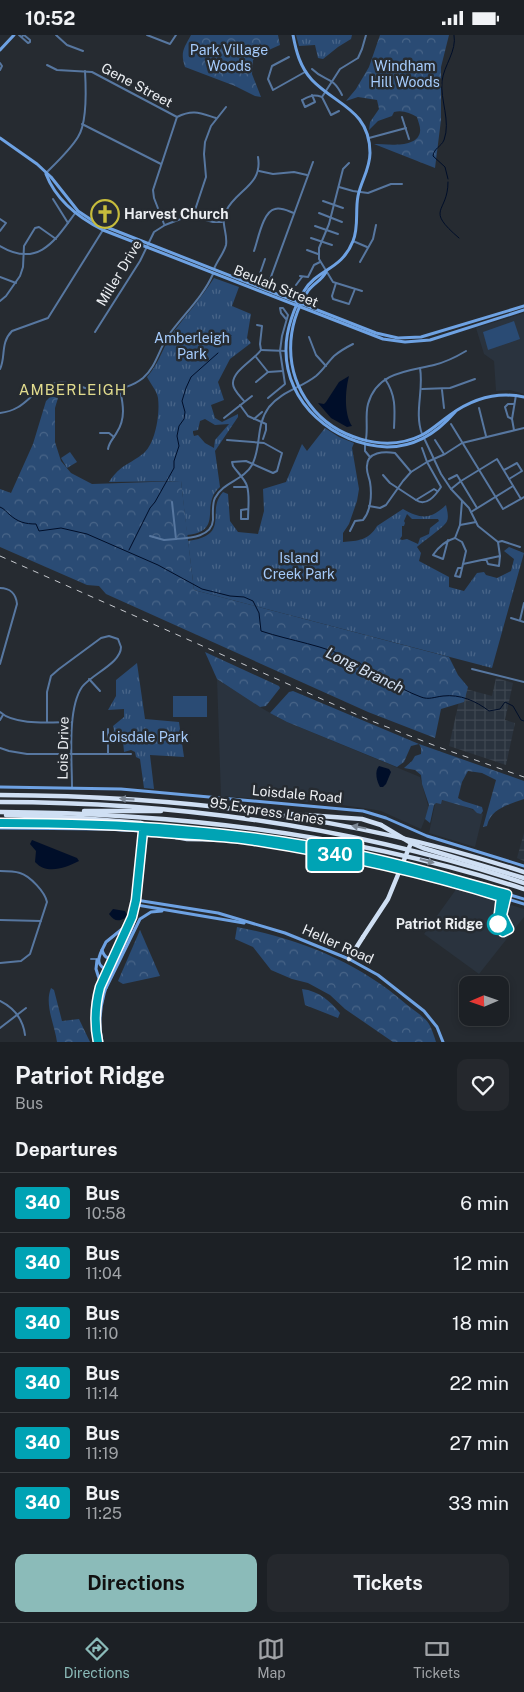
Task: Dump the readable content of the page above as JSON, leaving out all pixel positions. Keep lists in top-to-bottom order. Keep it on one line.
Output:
{"streets":{"highway":["95 Express Lanes"],"main road":["Beulah Street","Loisdale Road","Heller Road"],"street":["Gene Street","Miller Drive","Lois Drive"]},"crossings":[["Miller Drive","Beulah Street"],["Lois Drive","Loisdale Road"]],"districts":["AMBERLEIGH"],"water":["Long Branch"],"parks":["Park Village Woods","Windham Hill Woods","Amberleigh Park","Island Creek Park","Loisdale Park"],"places":{"church":["Harvest Church"],"other":["Patriot Ridge"]},"lines":["bus line 340"],"north":"left","page":{"status":"10:52","on_map":"340","heading":[["Patriot Ridge","Bus"],"Departures"],"list":[{"mark":"340","name":"Bus","note":"10:58","value":"6 min"},{"mark":"340","name":"Bus","note":"11:04","value":"12 min"},{"mark":"340","name":"Bus","note":"11:10","value":"18 min"},{"mark":"340","name":"Bus","note":"11:14","value":"22 min"},{"mark":"340","name":"Bus","note":"11:19","value":"27 min"},{"mark":"340","name":"Bus","note":"11:25","value":"33 min"}],"buttons":["Directions","Tickets"],"tabs":["Directions","Map","Tickets"]}}
